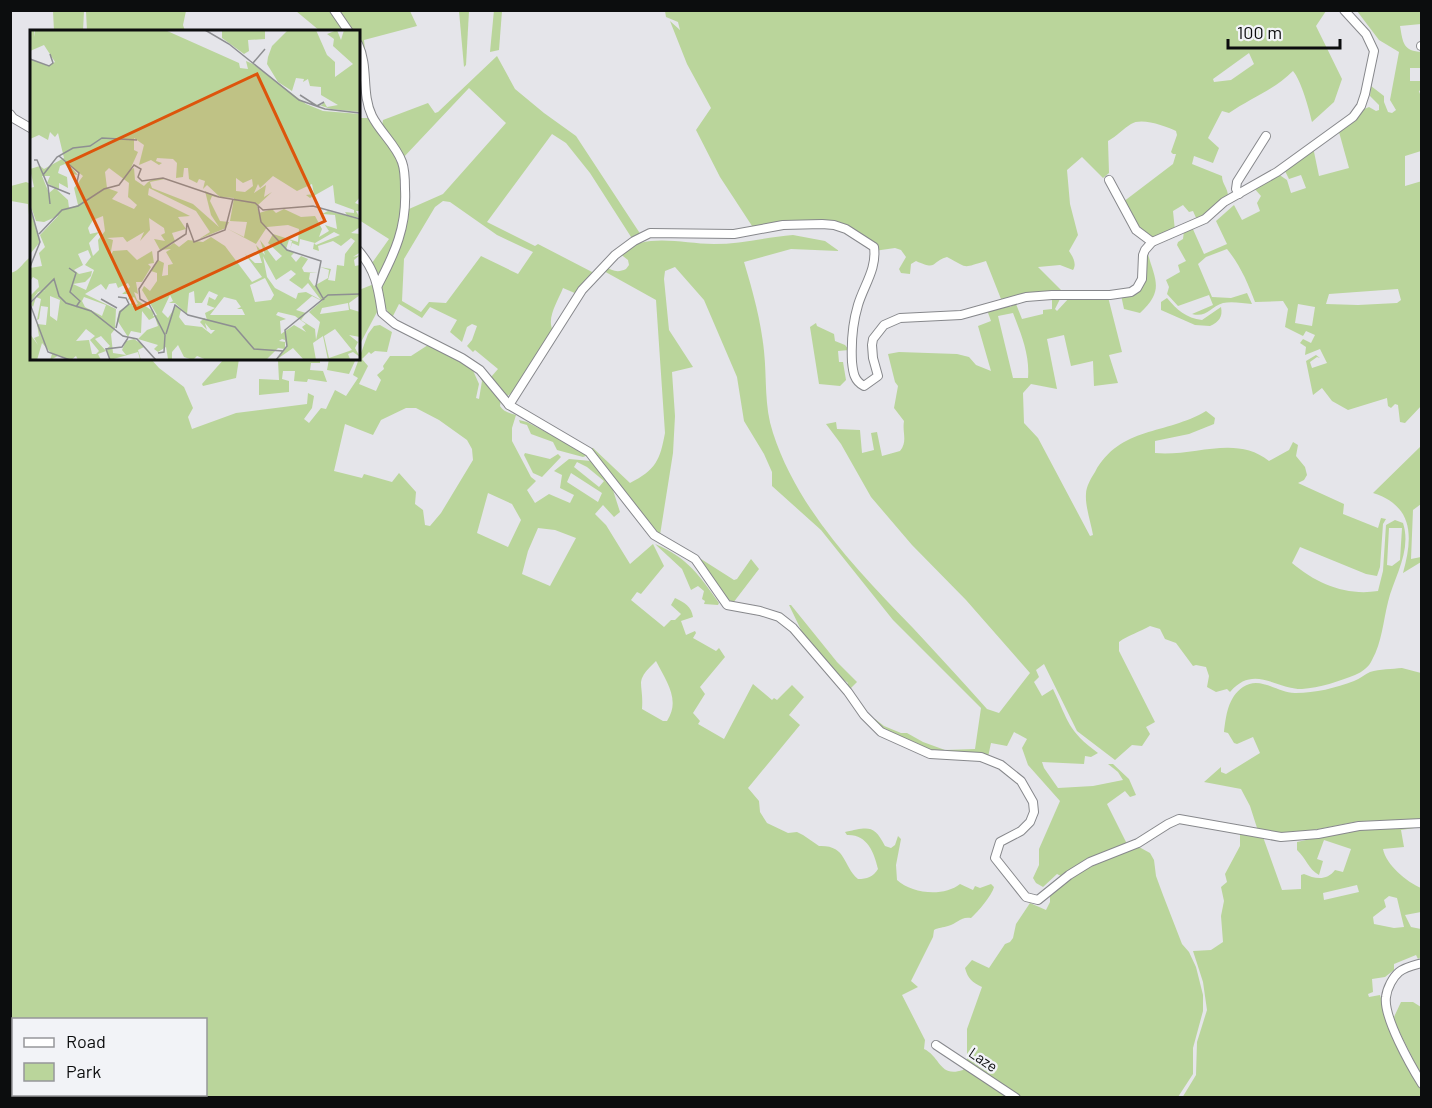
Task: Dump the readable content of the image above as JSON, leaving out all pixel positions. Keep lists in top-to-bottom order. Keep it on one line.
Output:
{"streets":{"street":["Laze"]},"legend":["Road","Park"],"scale_bar":"100 m"}
